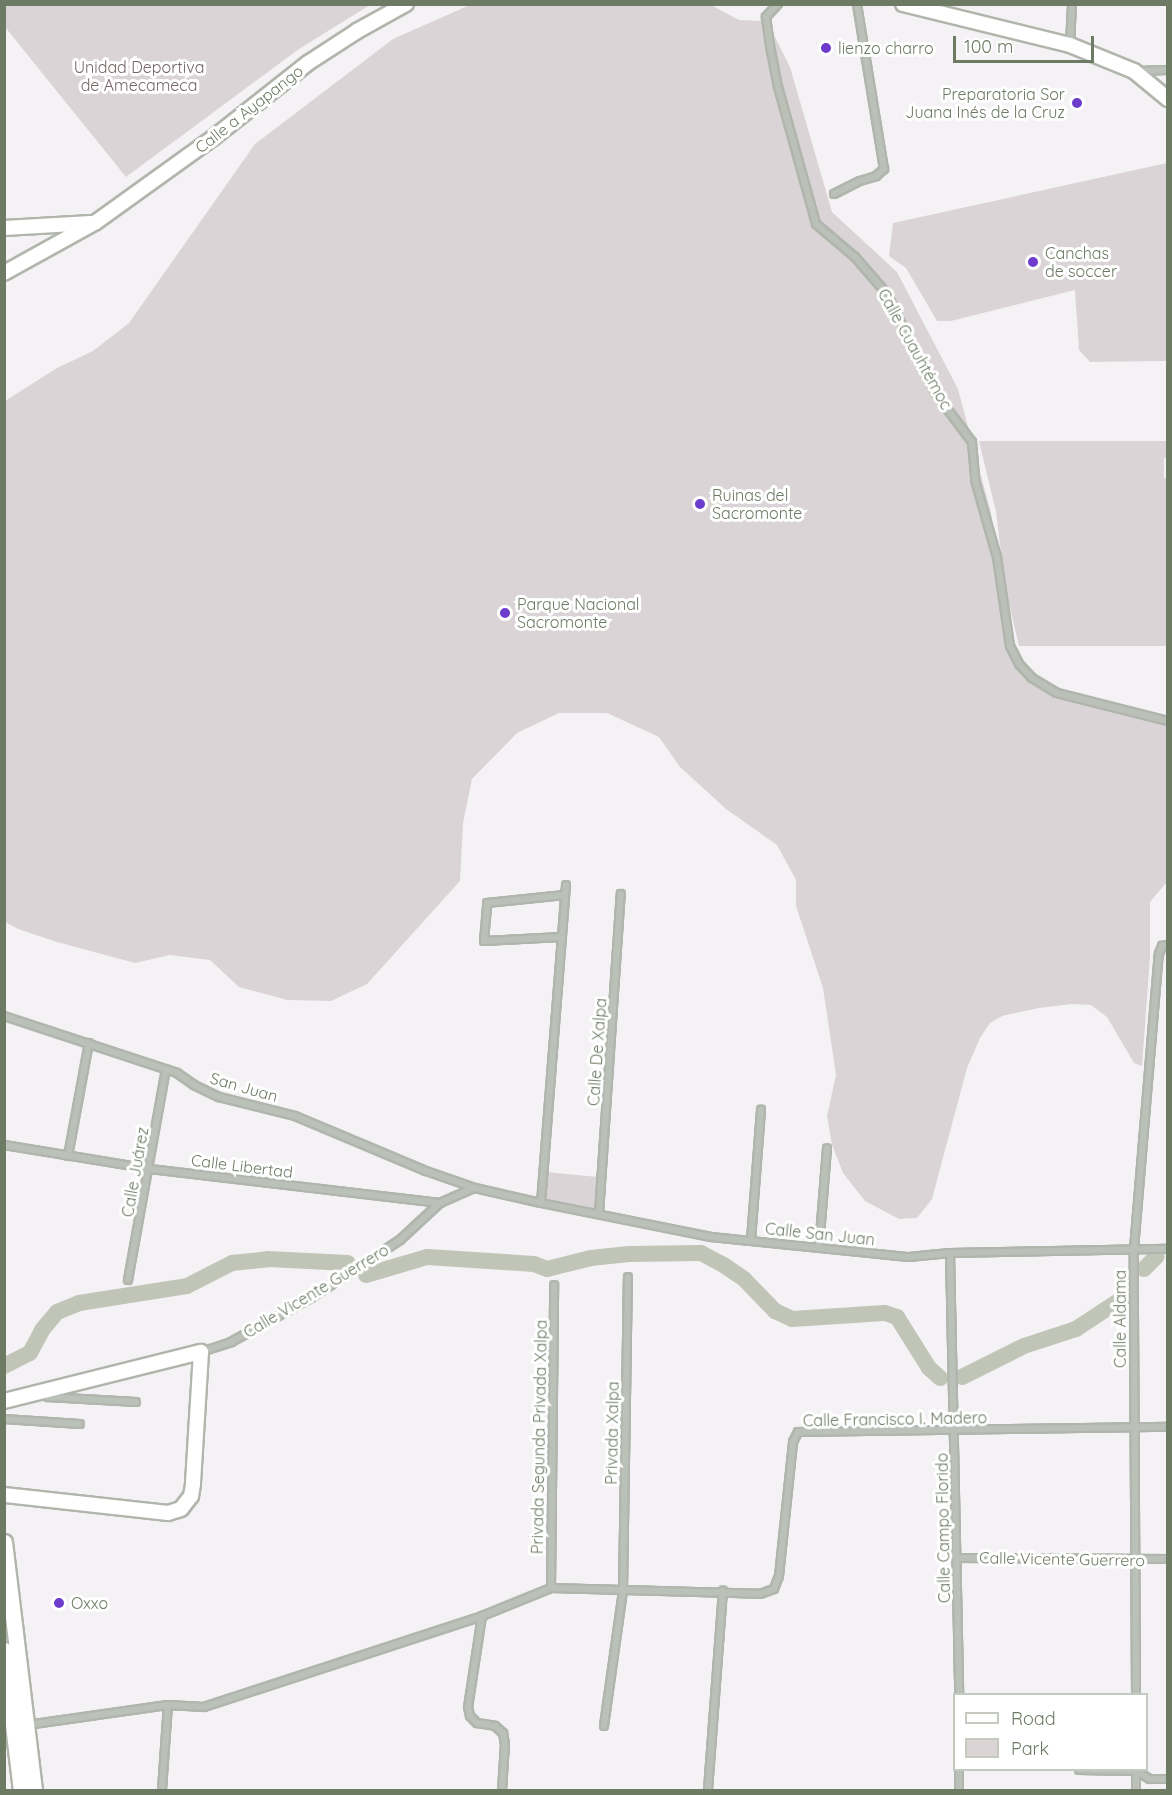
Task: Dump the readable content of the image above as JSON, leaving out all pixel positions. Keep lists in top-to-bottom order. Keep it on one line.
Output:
{"streets":{"main road":["Calle a Ayapango","Calle Vicente Guerrero"],"street":["Calle Cuauhtémoc","Calle De Xalpa","San Juan","Calle Libertad","Calle Juárez","Calle San Juan","Calle Aldama","Calle Francisco I. Madero","Privada Xalpa","Privada Segunda Privada Xalpa","Calle Campo Florido"]},"crossings":[["Calle De Xalpa","Calle San Juan"],["San Juan","Calle Libertad"],["San Juan","Calle Juárez"],["San Juan","Calle San Juan"],["Calle Libertad","Calle Juárez"],["Calle Libertad","Calle San Juan"],["Calle Libertad","Calle Vicente Guerrero"],["Calle San Juan","Calle Aldama"],["Calle San Juan","Calle Campo Florido"],["Calle Vicente Guerrero","Calle Aldama"],["Calle Vicente Guerrero","Calle Campo Florido"],["Calle Aldama","Calle Francisco I. Madero"],["Calle Francisco I. Madero","Calle Campo Florido"]],"parks":["Unidad Deportiva de Amecameca"],"places":["lienzo charro","Preparatoria Sor Juana Inés de la Cruz","Canchas de soccer","Ruinas del Sacromonte","Parque Nacional Sacromonte","Oxxo"],"legend":["Road","Park"],"scale_bar":"100 m"}
